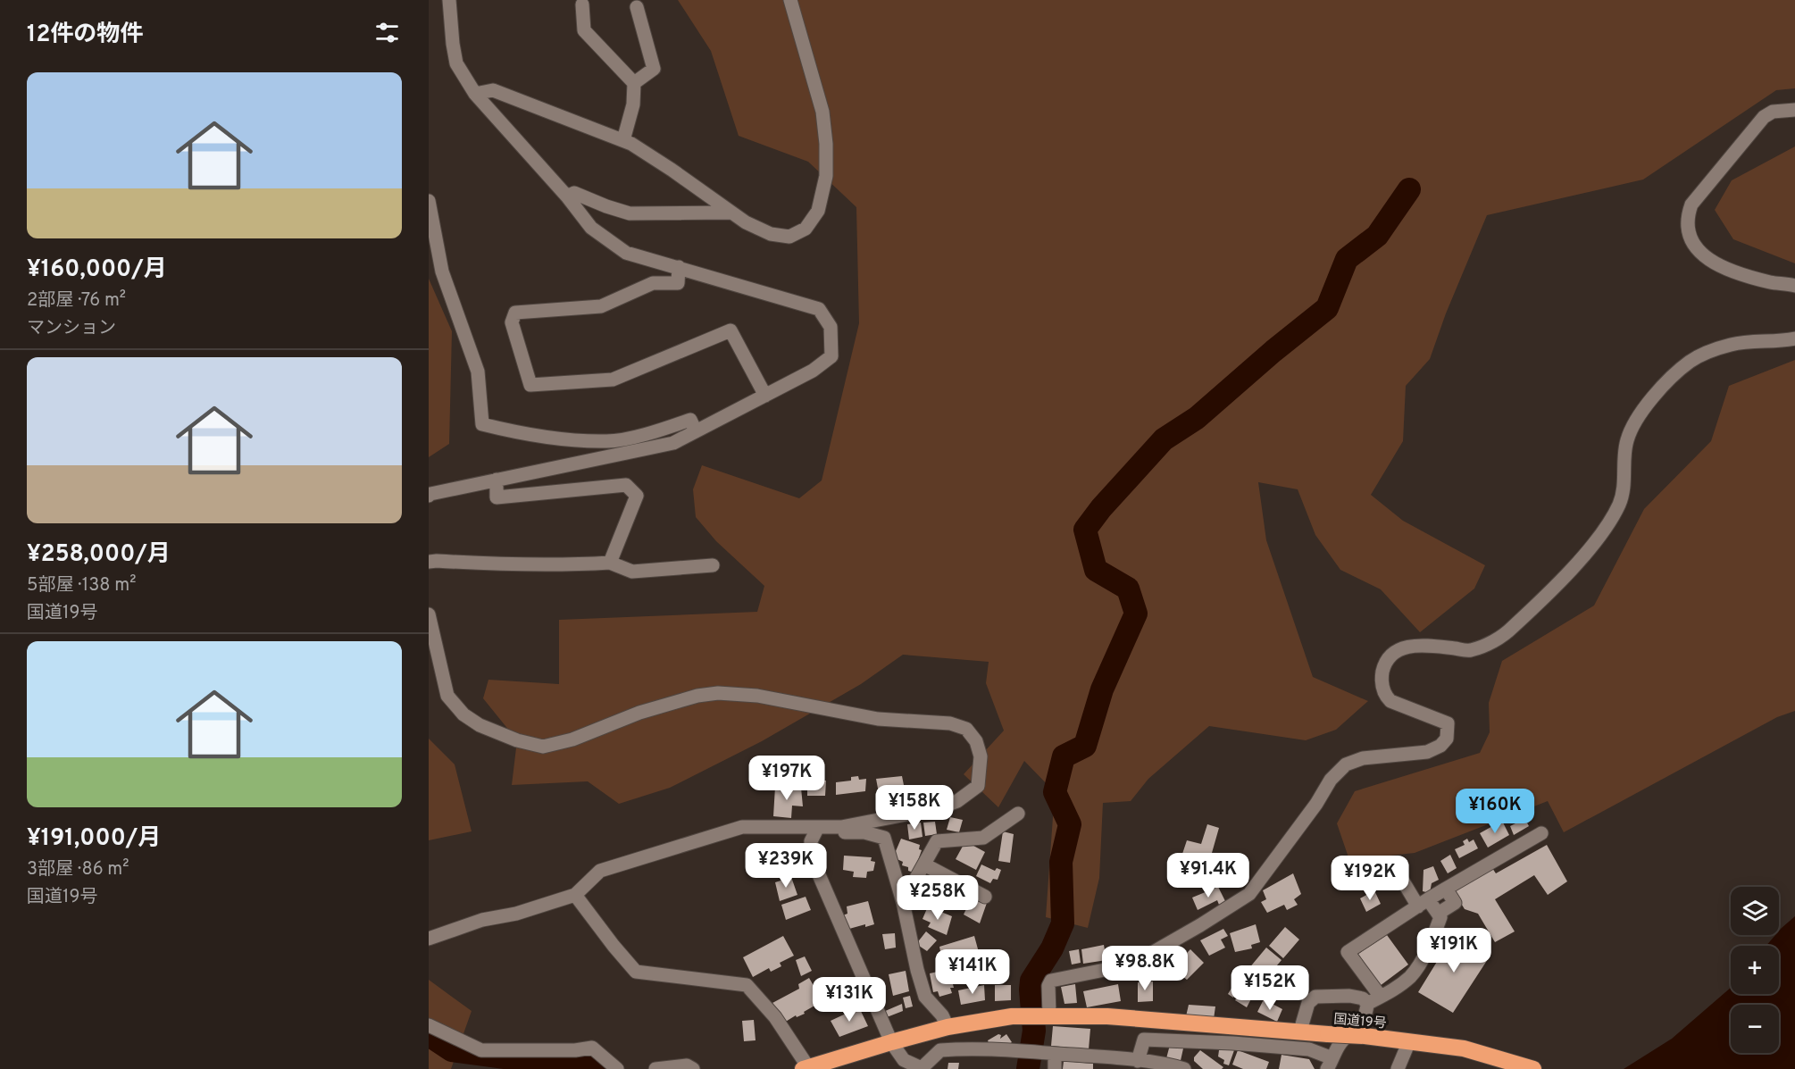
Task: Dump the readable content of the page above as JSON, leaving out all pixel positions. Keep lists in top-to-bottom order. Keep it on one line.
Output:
{"streets":{"highway":["国道19号"]},"page":{"heading":"12件の物件","list":[{"name":"¥160,000/月","note":"2部屋 · 76 m² · マンション"},{"name":"¥258,000/月","note":"5部屋 · 138 m² · 国道19号"},{"name":"¥191,000/月","note":"3部屋 · 86 m² · 国道19号"}],"price":["¥197K","¥158K","¥160K","¥239K","¥91.4K","¥192K","¥258K","¥191K","¥98.8K","¥141K","¥152K","¥131K"],"map_buttons":["+","−"]}}
